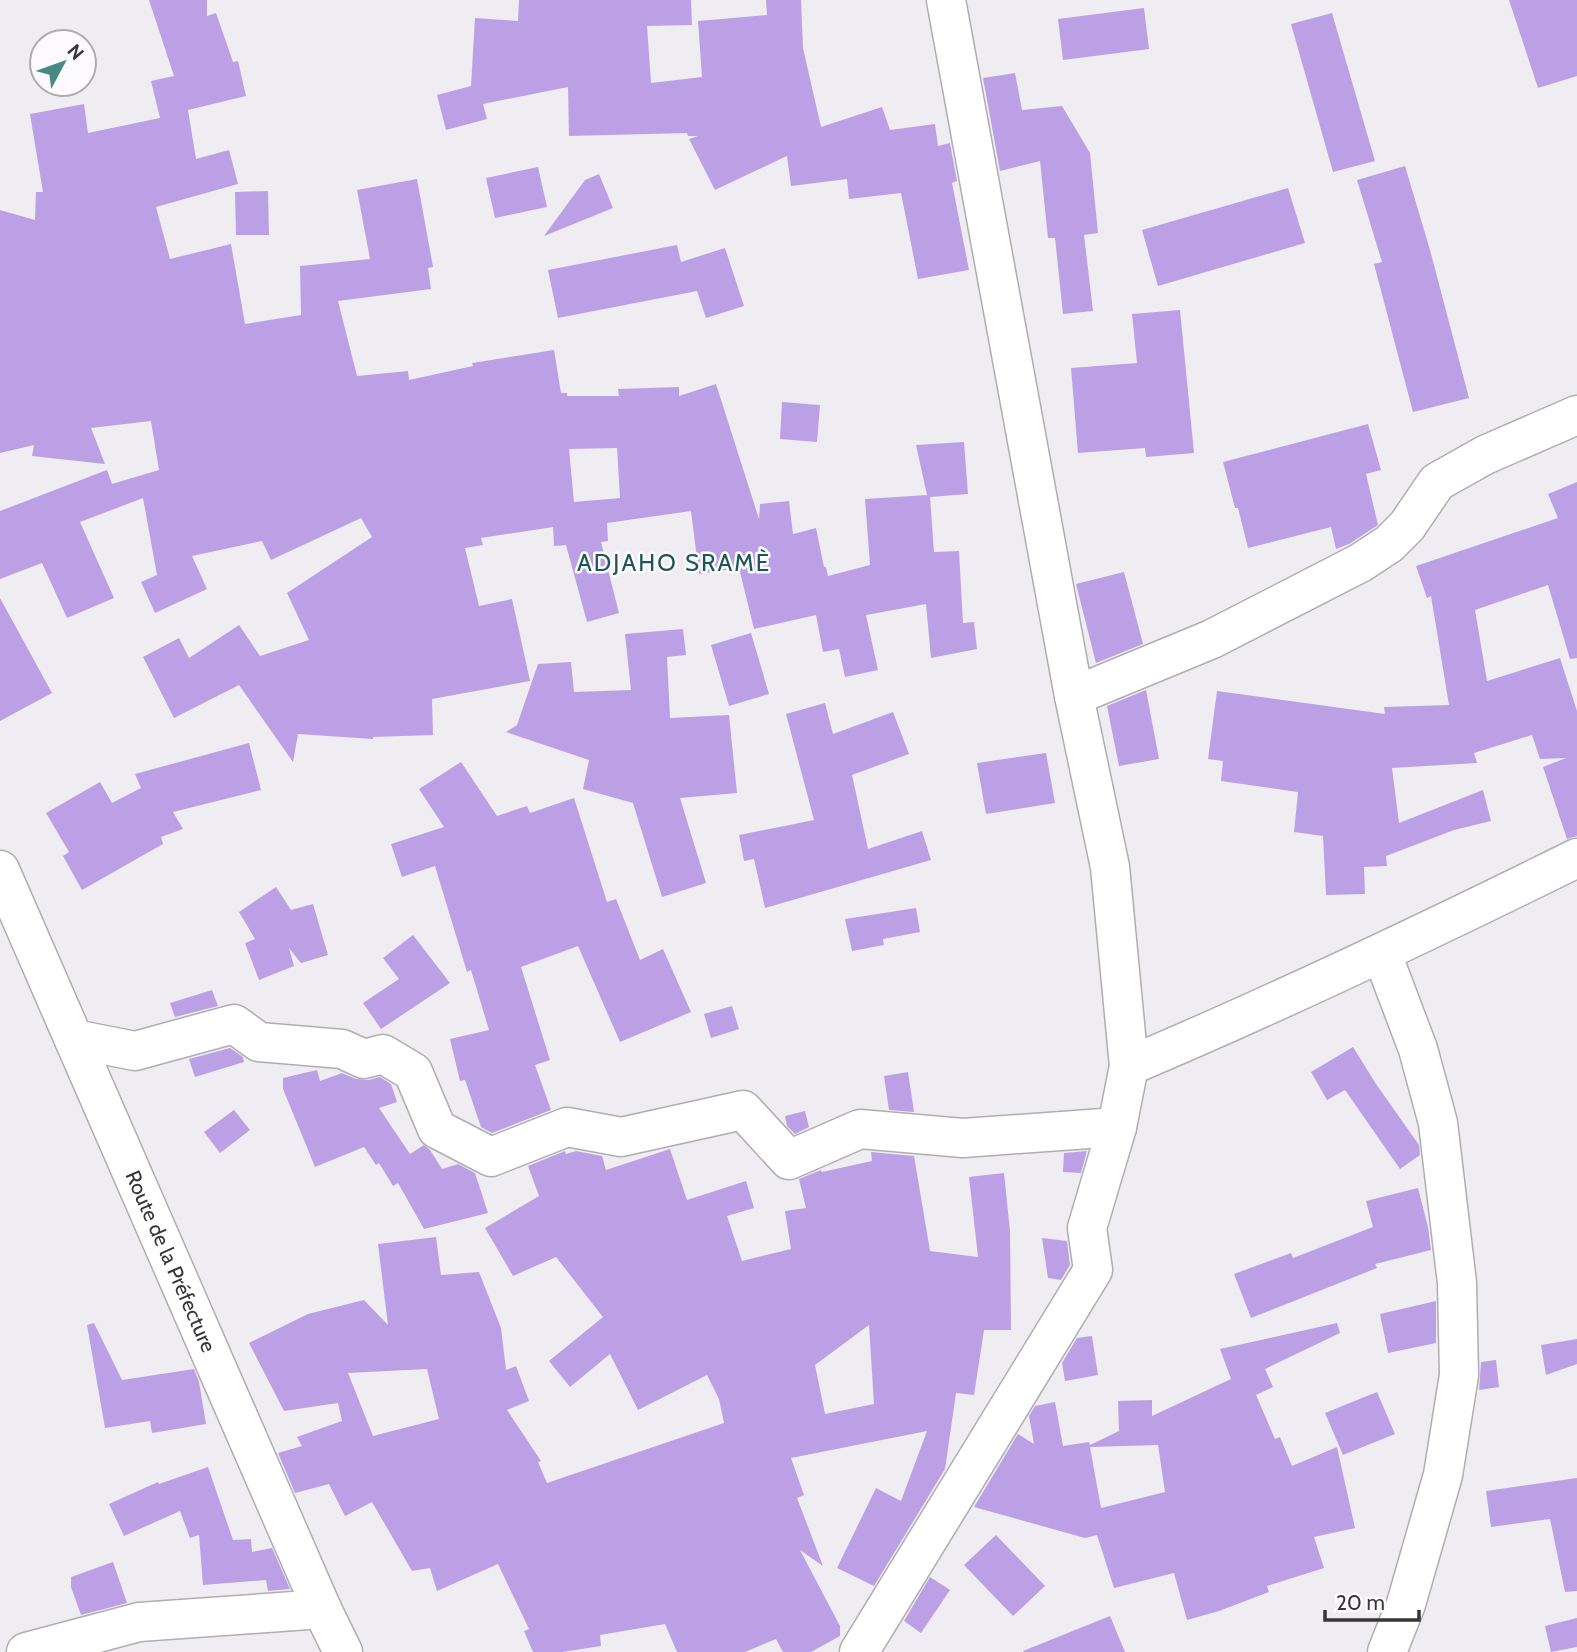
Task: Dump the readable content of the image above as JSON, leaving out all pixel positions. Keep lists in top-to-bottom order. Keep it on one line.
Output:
{"streets":{"street":["Route de la Préfecture"]},"districts":["ADJAHO SRAMÈ"],"scale_bar":"20 m","north":"top right"}
